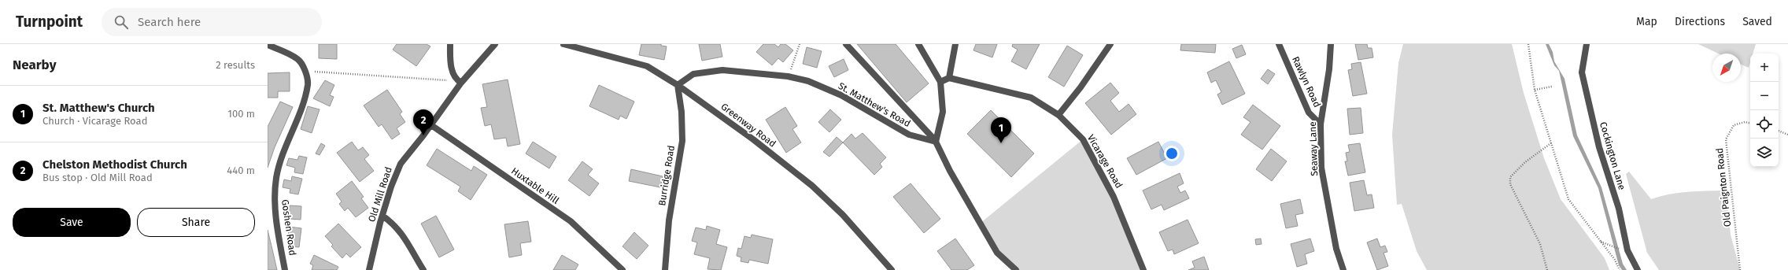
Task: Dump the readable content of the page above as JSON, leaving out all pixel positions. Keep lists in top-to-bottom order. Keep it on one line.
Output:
{"streets":{"street":["Rawlyn Road","St. Matthew's Road","Greenway Road","Seaway Lane","Cockington Lane","Vicarage Road","Burridge Road","Huxtable Hill","Old Mill Road","Goshen Road"],"path":["Old Paignton Road"]},"crossings":[["Rawlyn Road","Seaway Lane"],["St. Matthew's Road","Greenway Road"],["St. Matthew's Road","Burridge Road"],["Greenway Road","Burridge Road"],["Huxtable Hill","Old Mill Road"]],"north":"bottom left","page":{"header":"Turnpoint","search":"Search here","nav":["Map","Directions","Saved"],"heading":["Nearby","2 results"],"map_buttons":["+","−"],"list":[{"mark":"1","name":"St. Matthew's Church","note":"Church · Vicarage Road","value":"100 m"},{"mark":"2","name":"Chelston Methodist Church","note":"Bus stop · Old Mill Road","value":"440 m"}],"pins":["2","1"],"buttons":["Save","Share"]}}
